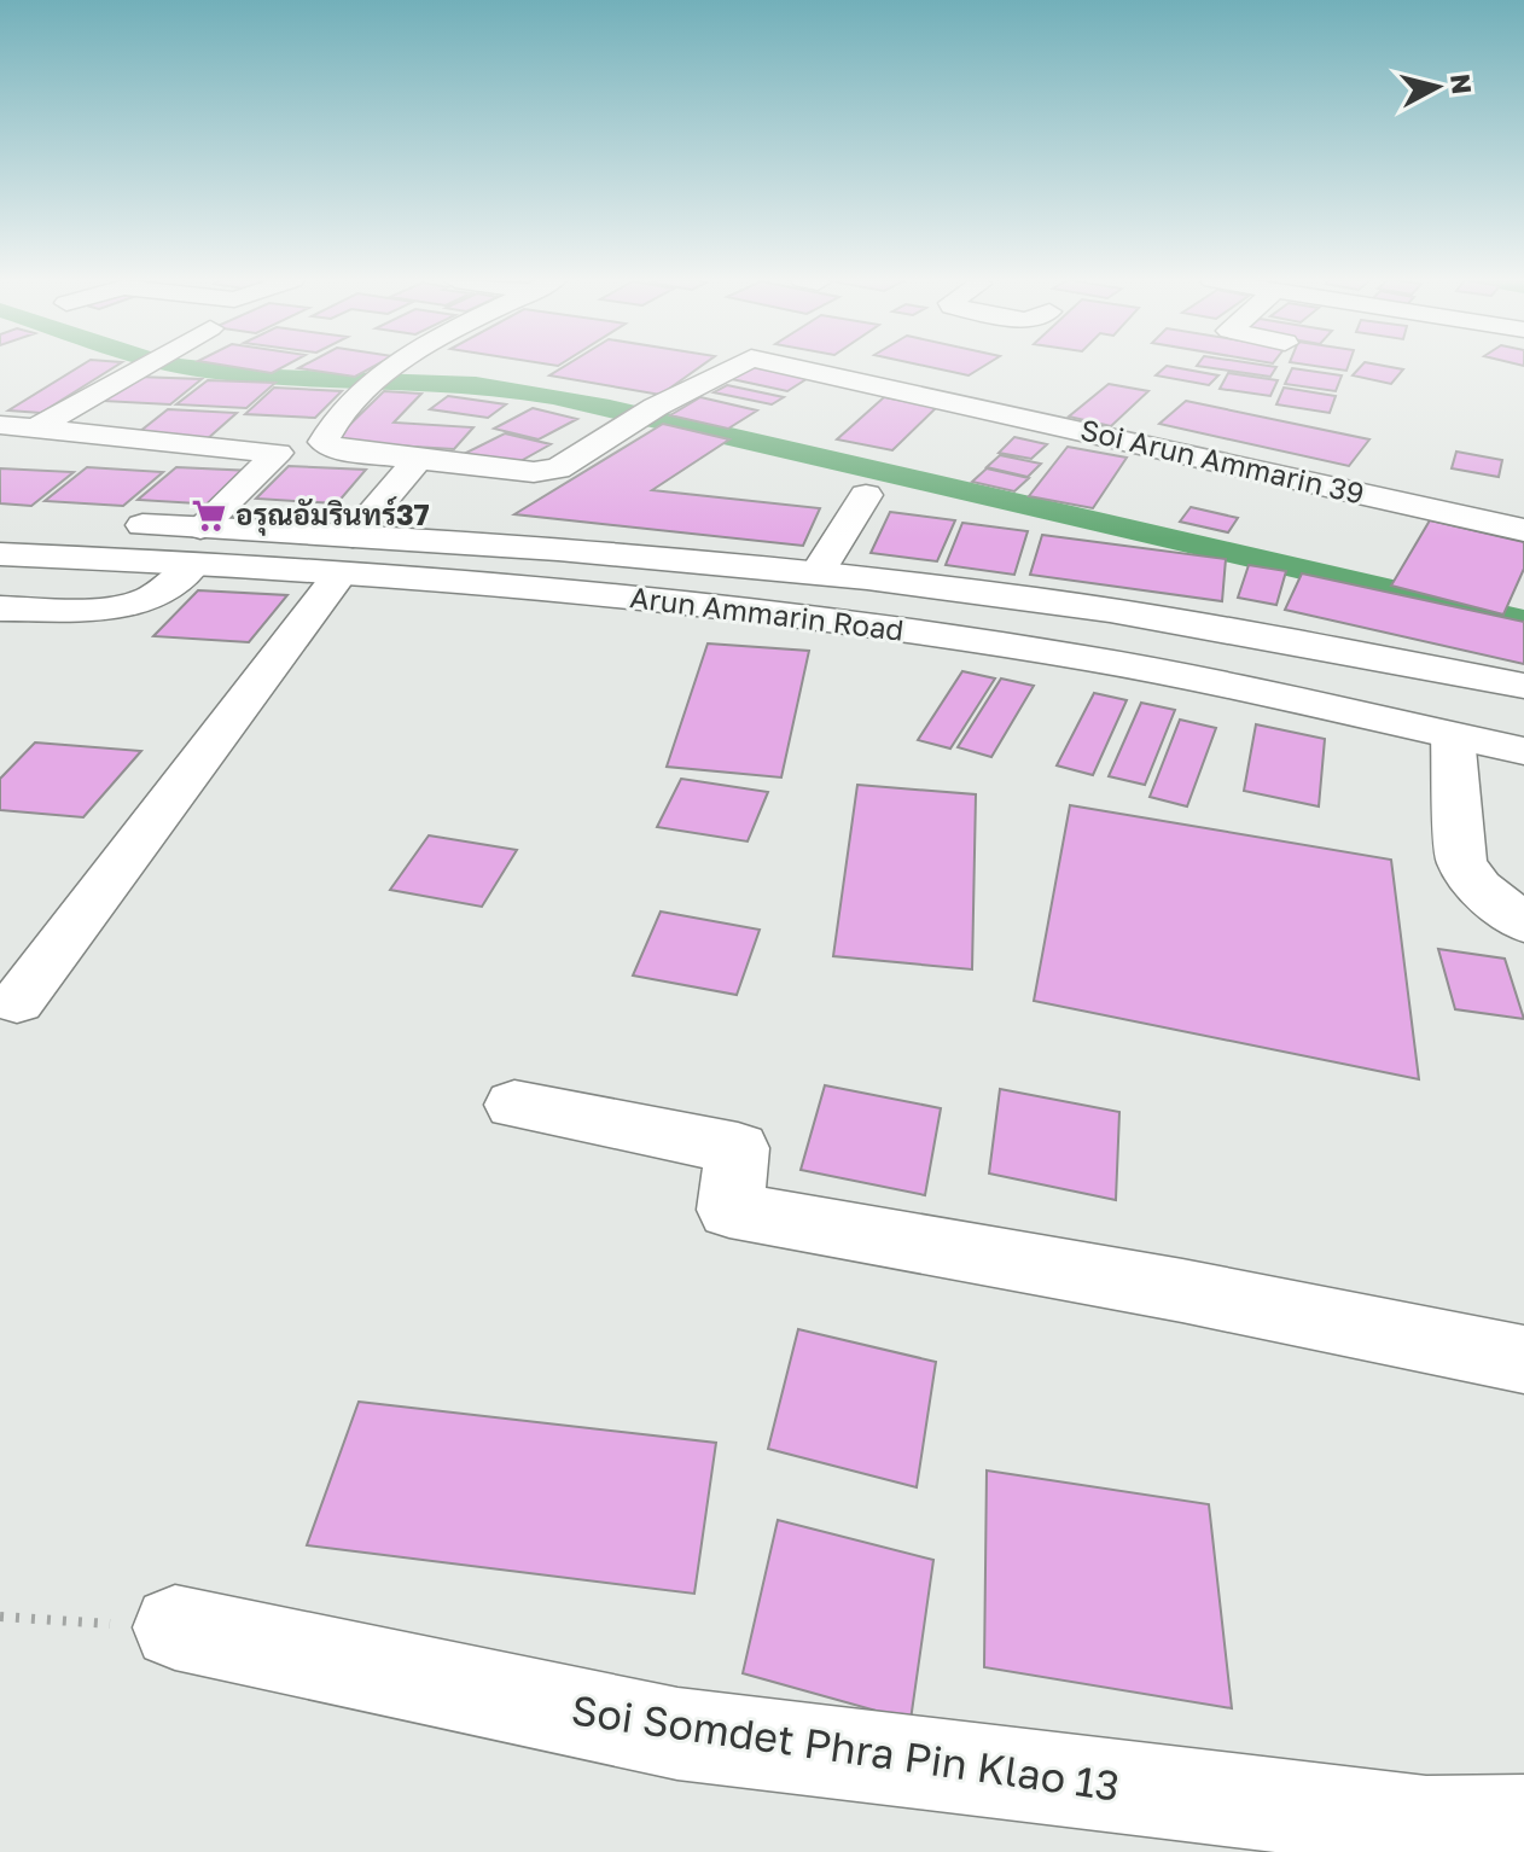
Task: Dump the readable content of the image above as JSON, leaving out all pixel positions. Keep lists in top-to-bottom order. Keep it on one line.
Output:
{"streets":{"street":["Soi Arun Ammarin 39","Arun Ammarin Road","Soi Somdet Phra Pin Klao 13"]},"places":{"supermarket":["อรุณอัมรินทร์37"]},"north":"right"}
